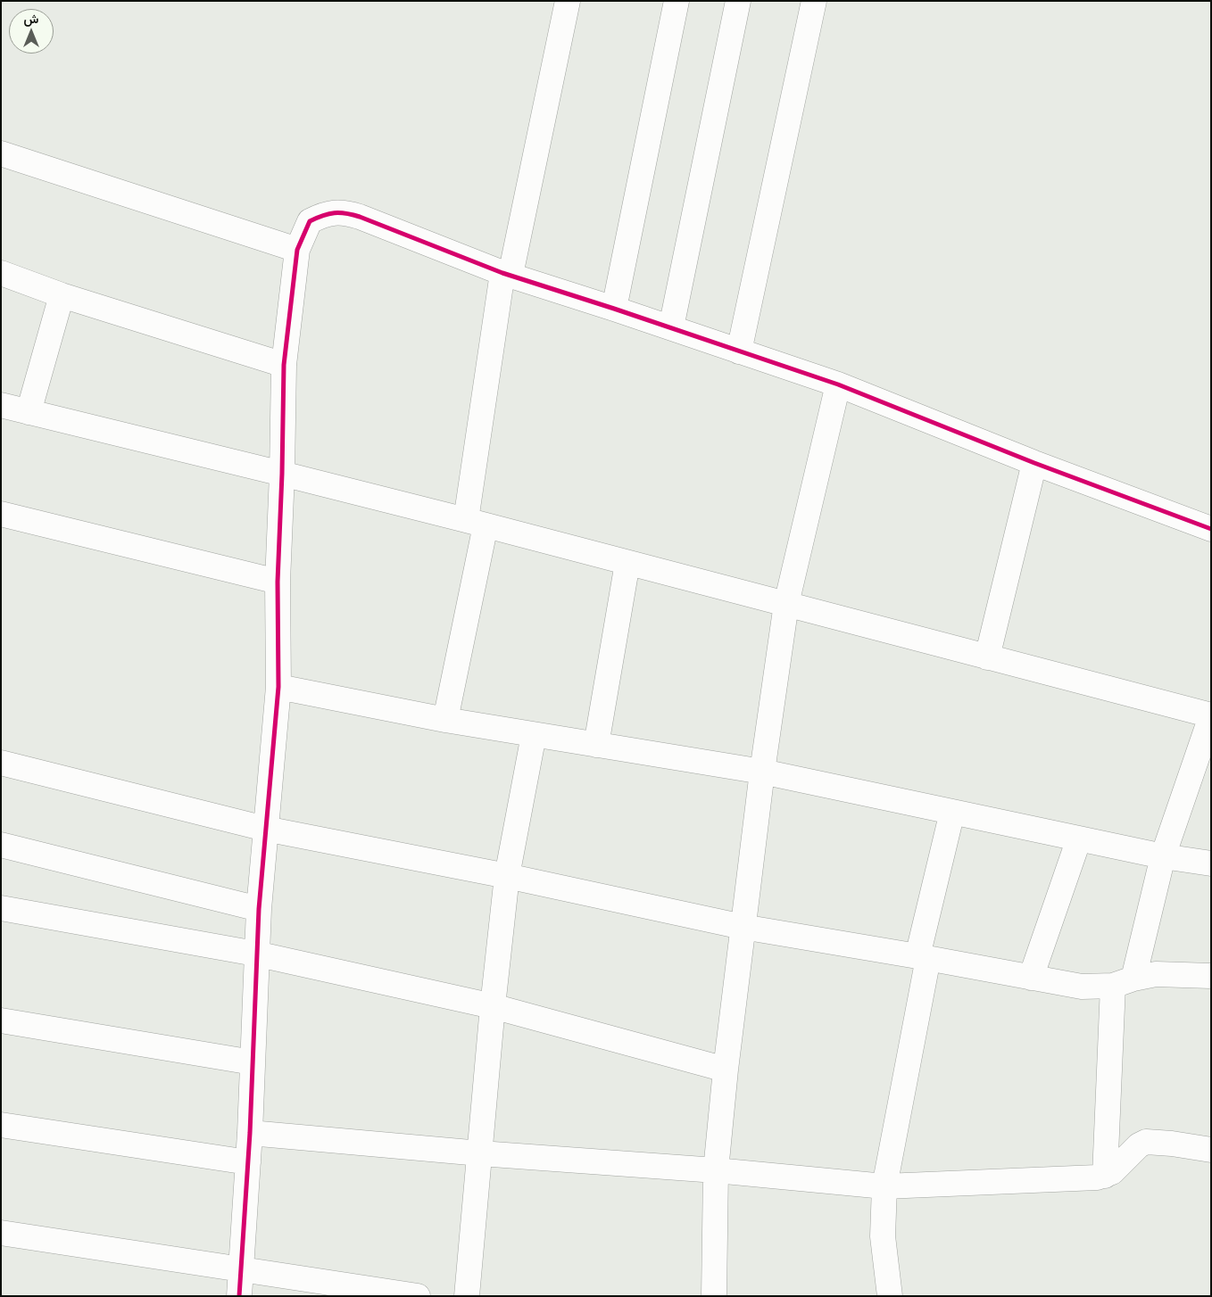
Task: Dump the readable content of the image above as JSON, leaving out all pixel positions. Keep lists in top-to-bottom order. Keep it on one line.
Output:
{"north":"top"}
